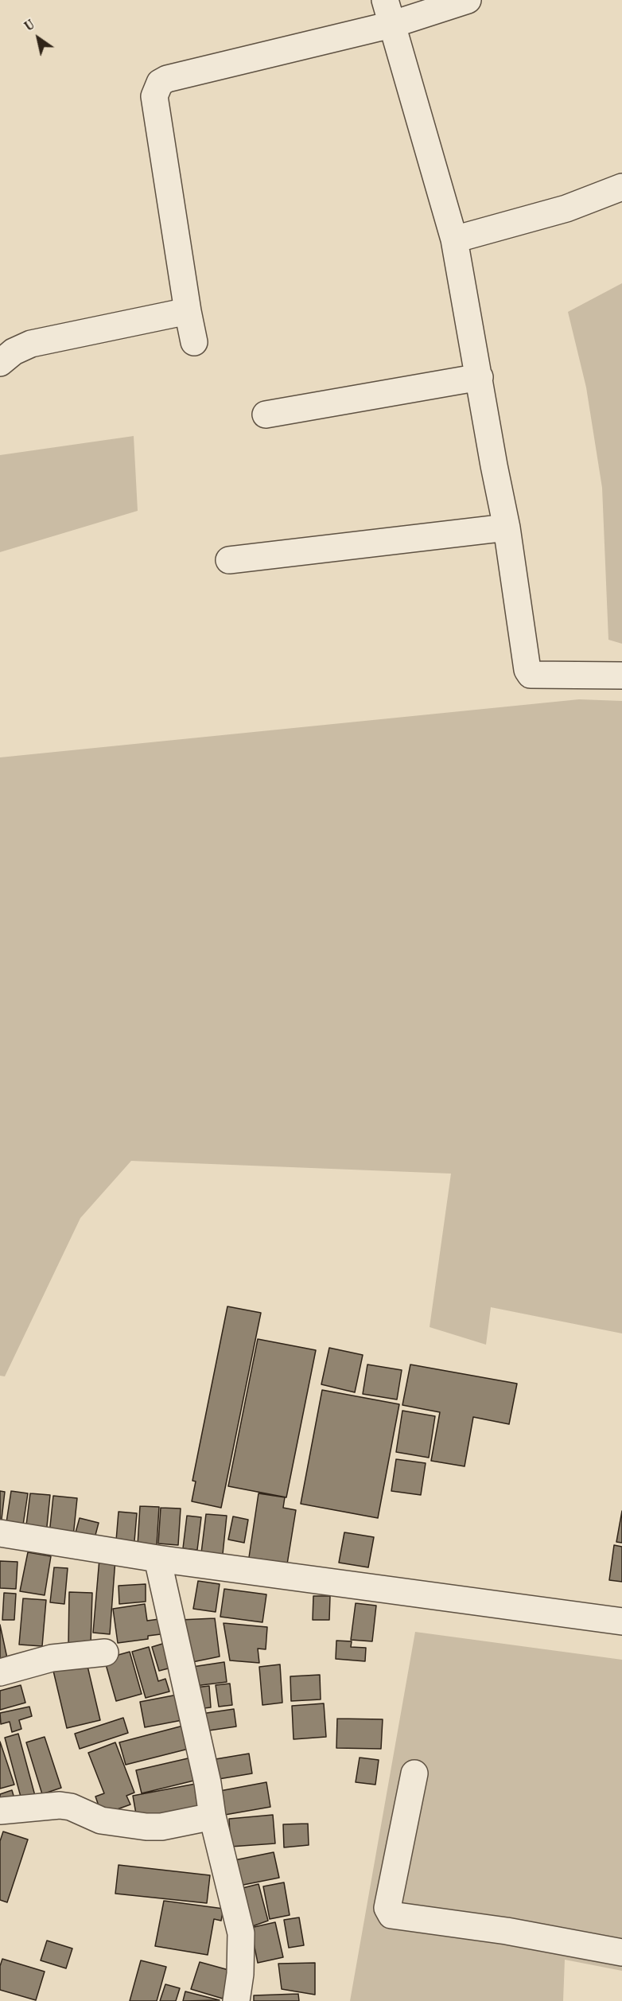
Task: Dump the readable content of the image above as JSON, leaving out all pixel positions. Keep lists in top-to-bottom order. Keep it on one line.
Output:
{"north":"top left"}
